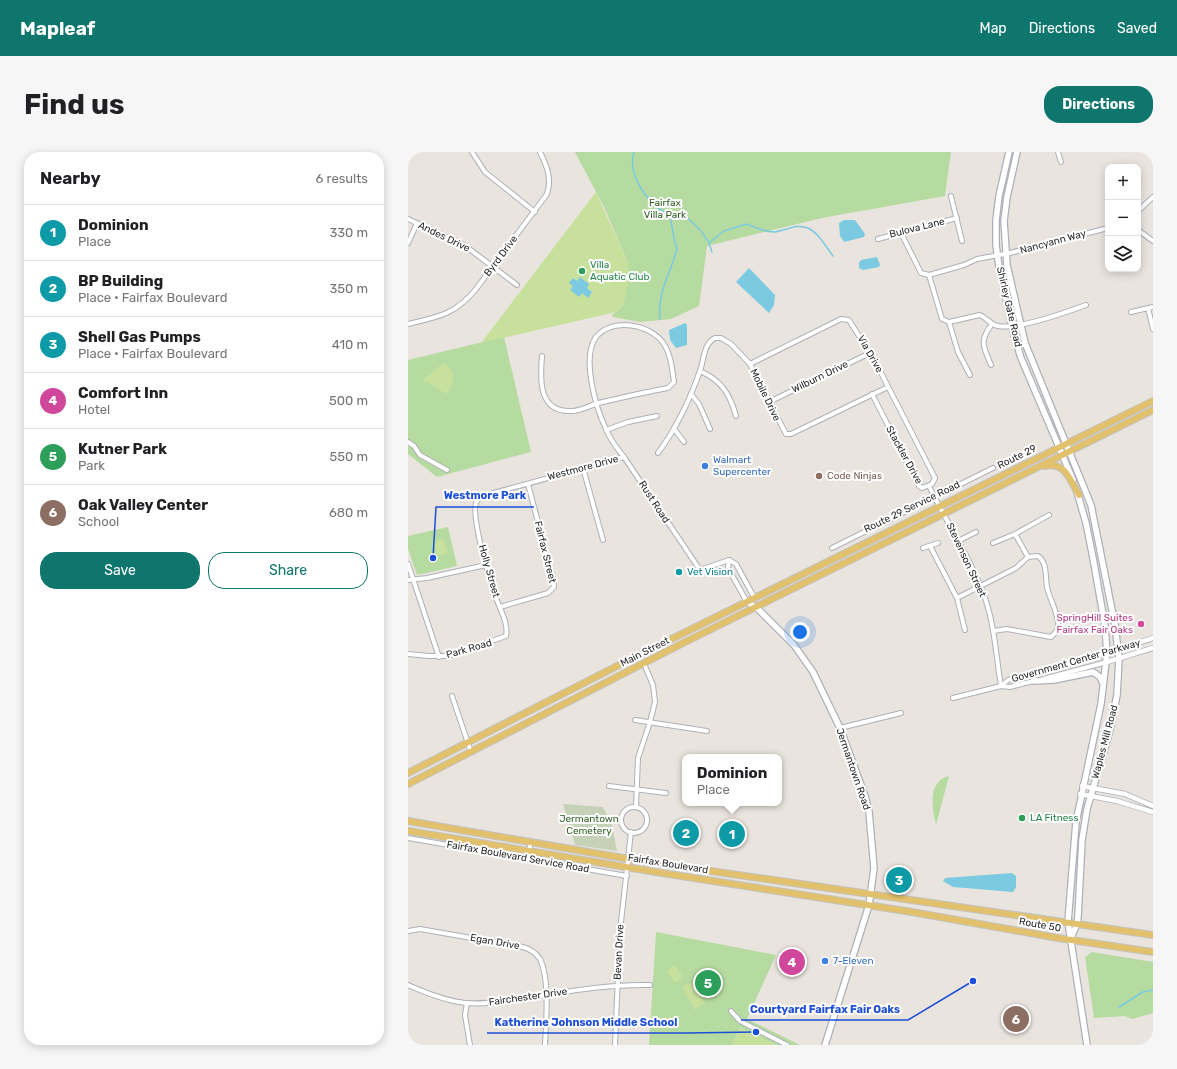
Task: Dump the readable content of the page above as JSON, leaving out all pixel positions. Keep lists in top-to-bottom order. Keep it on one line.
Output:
{"streets":{"main road":["Shirley Gate Road","Route 29","Main Street","Waples Mill Road","Jermantown Road","Fairfax Boulevard","Route 50"],"street":["Bulova Lane","Andes Drive","Nancyann Way","Byrd Drive","Via Drive","Wilburn Drive","Mobile Drive","Stackler Drive","Westmore Drive","Rust Road","Route 29 Service Road","Fairfax Street","Stevenson Street","Holly Street","Park Road","Government Center Parkway","Fairfax Boulevard Service Road","Egan Drive","Bevan Drive","Fairchester Drive"]},"crossings":[["Andes Drive","Byrd Drive"],["Nancyann Way","Shirley Gate Road"],["Shirley Gate Road","Route 29"],["Shirley Gate Road","Waples Mill Road"],["Via Drive","Wilburn Drive"],["Via Drive","Mobile Drive"],["Via Drive","Stackler Drive"],["Wilburn Drive","Mobile Drive"],["Mobile Drive","Stackler Drive"],["Stackler Drive","Route 29"],["Stackler Drive","Route 29 Service Road"],["Stackler Drive","Stevenson Street"],["Route 29","Stevenson Street"],["Route 29","Main Street"],["Route 29","Waples Mill Road"],["Westmore Drive","Rust Road"],["Westmore Drive","Fairfax Street"],["Westmore Drive","Holly Street"],["Fairfax Street","Holly Street"],["Stevenson Street","Government Center Parkway"],["Holly Street","Park Road"],["Main Street","Jermantown Road"],["Government Center Parkway","Waples Mill Road"],["Waples Mill Road","Route 50"],["Jermantown Road","Fairfax Boulevard"],["Fairfax Boulevard Service Road","Bevan Drive"],["Fairfax Boulevard","Route 50"],["Fairfax Boulevard","Bevan Drive"],["Egan Drive","Fairchester Drive"],["Bevan Drive","Fairchester Drive"]],"parks":["Fairfax Villa Park","Jermantown Cemetery"],"places":["Villa Aquatic Club","Walmart Supercenter","Code Ninjas","Westmore Park","Vet Vision","SpringHill Suites Fairfax Fair Oaks","LA Fitness","7-Eleven","Courtyard Fairfax Fair Oaks","Katherine Johnson Middle School"],"page":{"header":"Mapleaf","nav":["Map","Directions","Saved"],"buttons":["Directions",["Save","Share"]],"title":"Find us","heading":["Nearby","6 results"],"map_buttons":["+","−"],"list":[{"mark":"1","name":"Dominion","note":"Place","value":"330 m"},{"mark":"2","name":"BP Building","note":"Place · Fairfax Boulevard","value":"350 m"},{"mark":"3","name":"Shell Gas Pumps","note":"Place · Fairfax Boulevard","value":"410 m"},{"mark":"4","name":"Comfort Inn","note":"Hotel","value":"500 m"},{"mark":"5","name":"Kutner Park","note":"Park","value":"550 m"},{"mark":"6","name":"Oak Valley Center","note":"School","value":"680 m"}],"popup":["Dominion","Place"],"pins":["2","1","3","4","5","6"]}}
